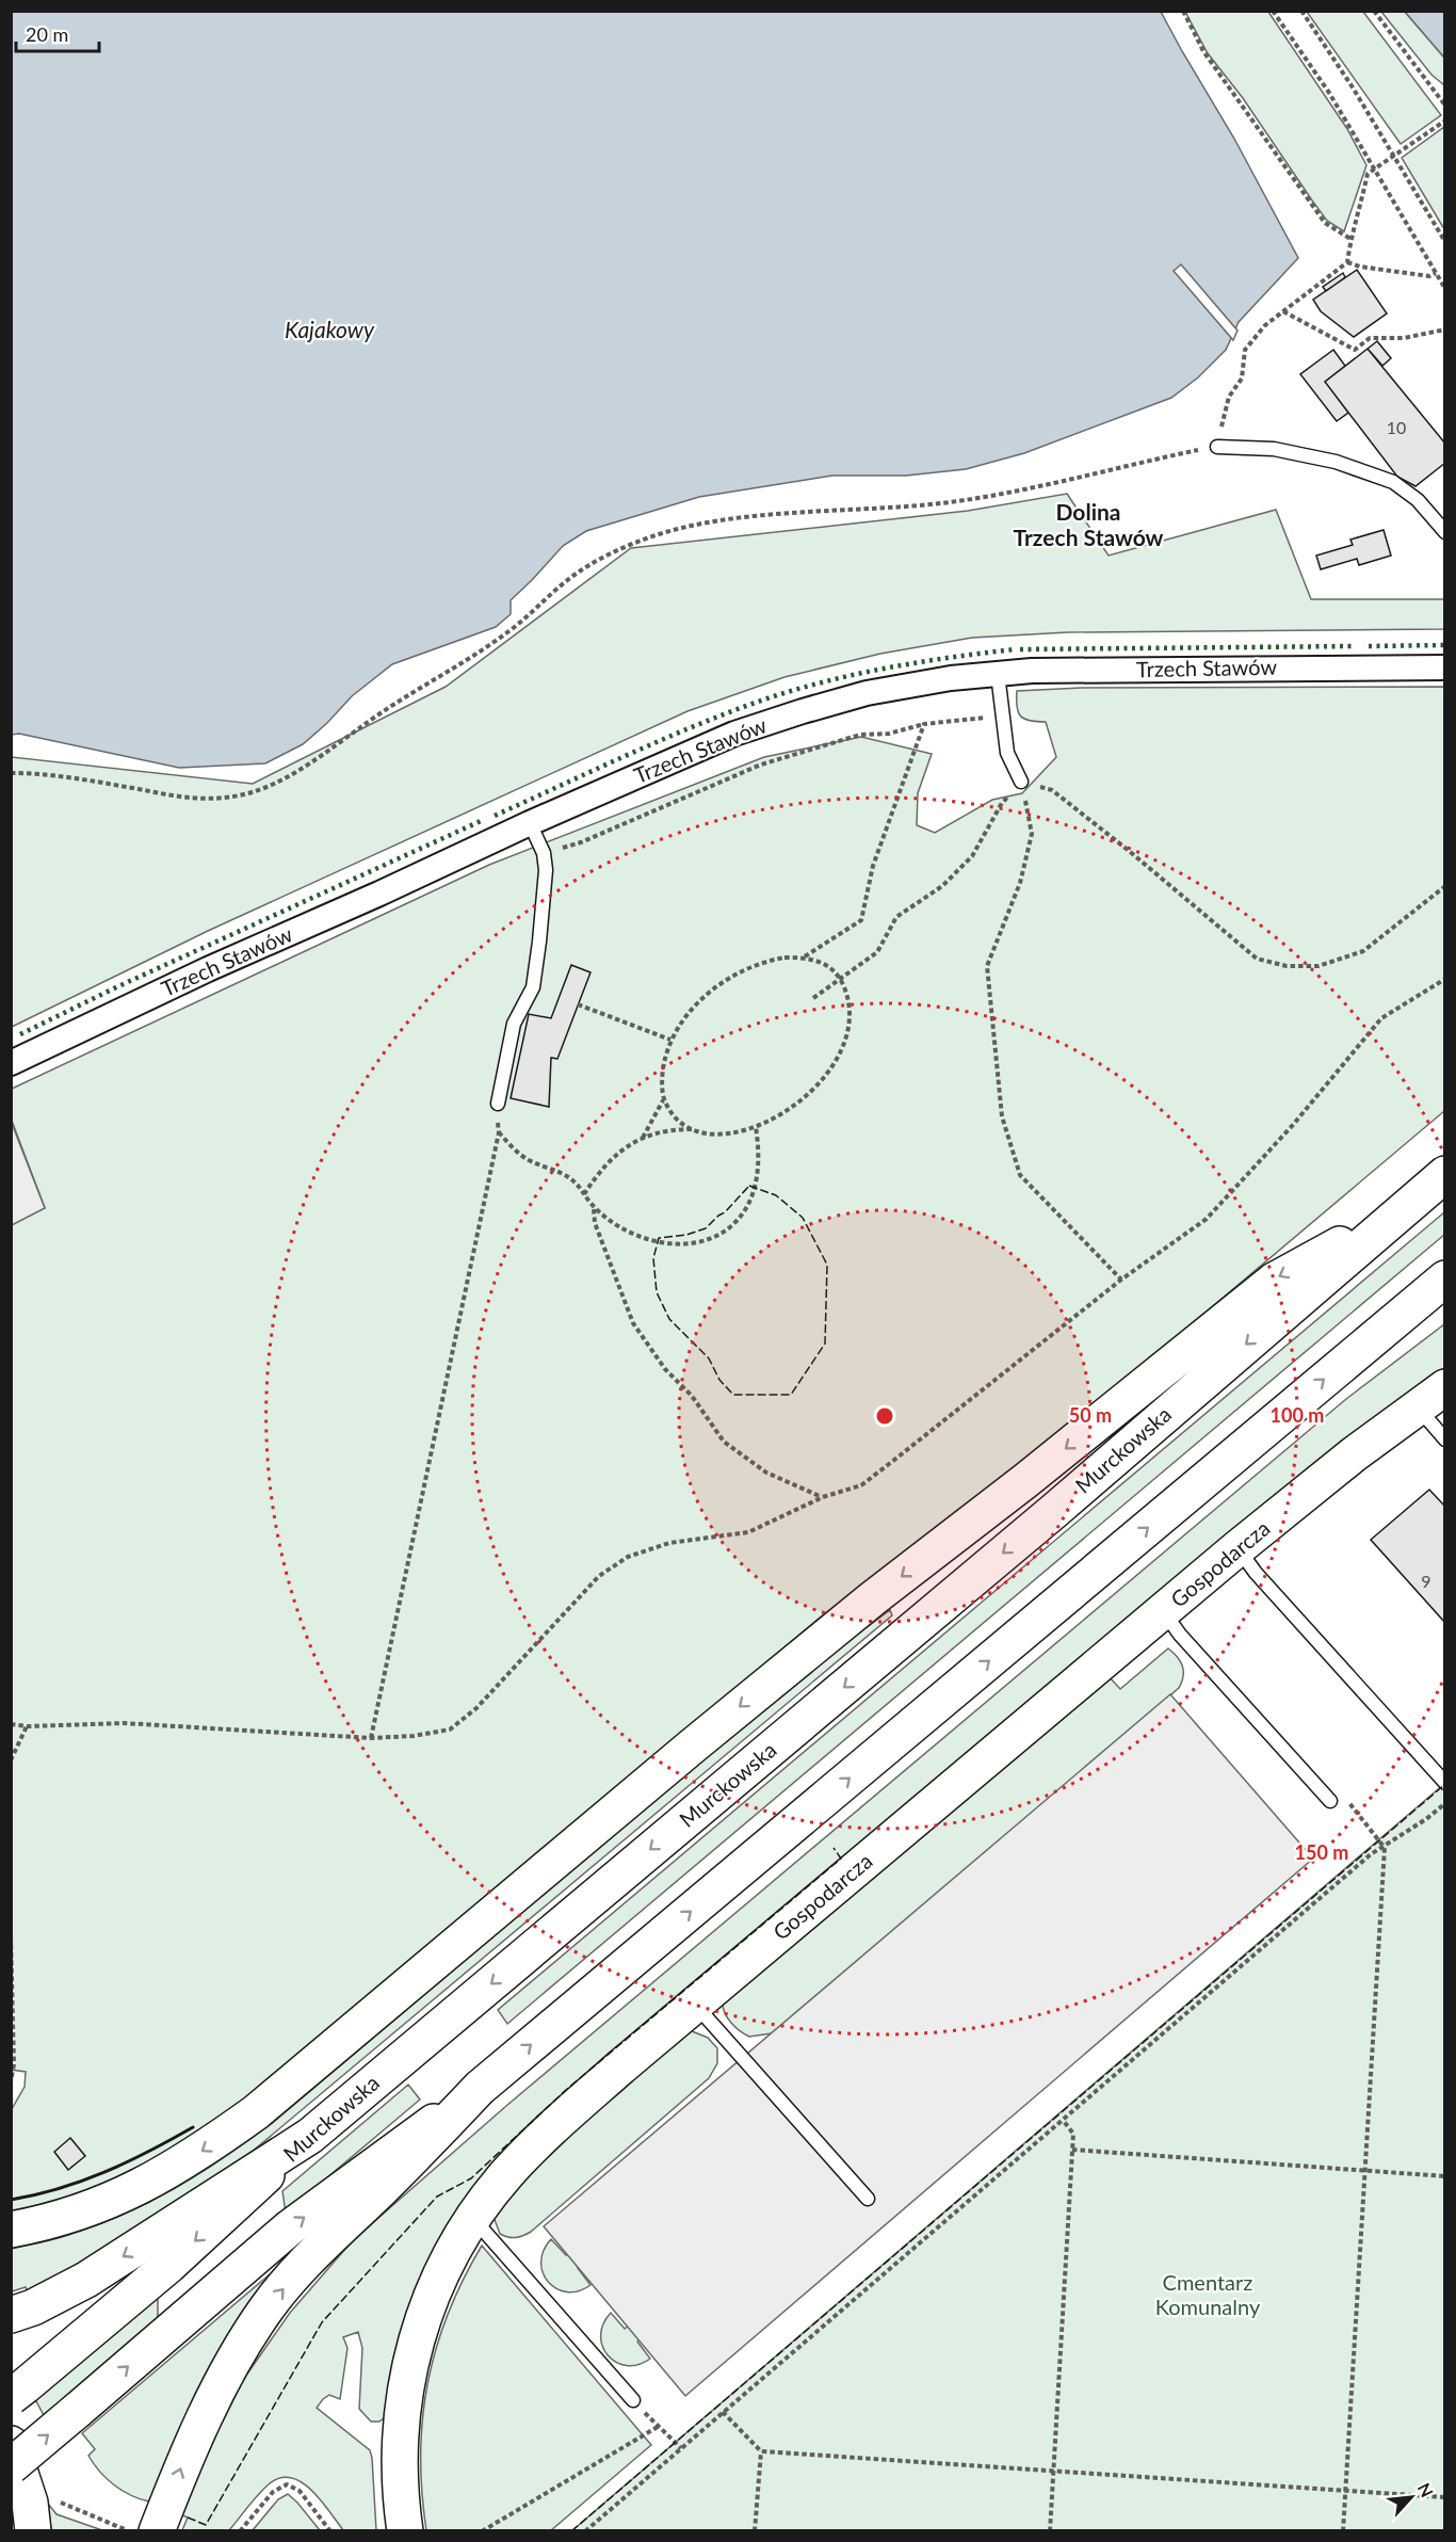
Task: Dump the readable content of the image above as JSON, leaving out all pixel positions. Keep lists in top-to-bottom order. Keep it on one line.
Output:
{"streets":{"main road":["Murckowska","Gospodarcza"],"street":["Trzech Stawów"]},"districts":["Dolina Trzech Stawów"],"water":["Kajakowy"],"parks":["Cmentarz Komunalny"],"house_numbers":["10","9"],"scale_bar":"20 m","north":"top right","rings":["50 m","100 m","150 m"]}
